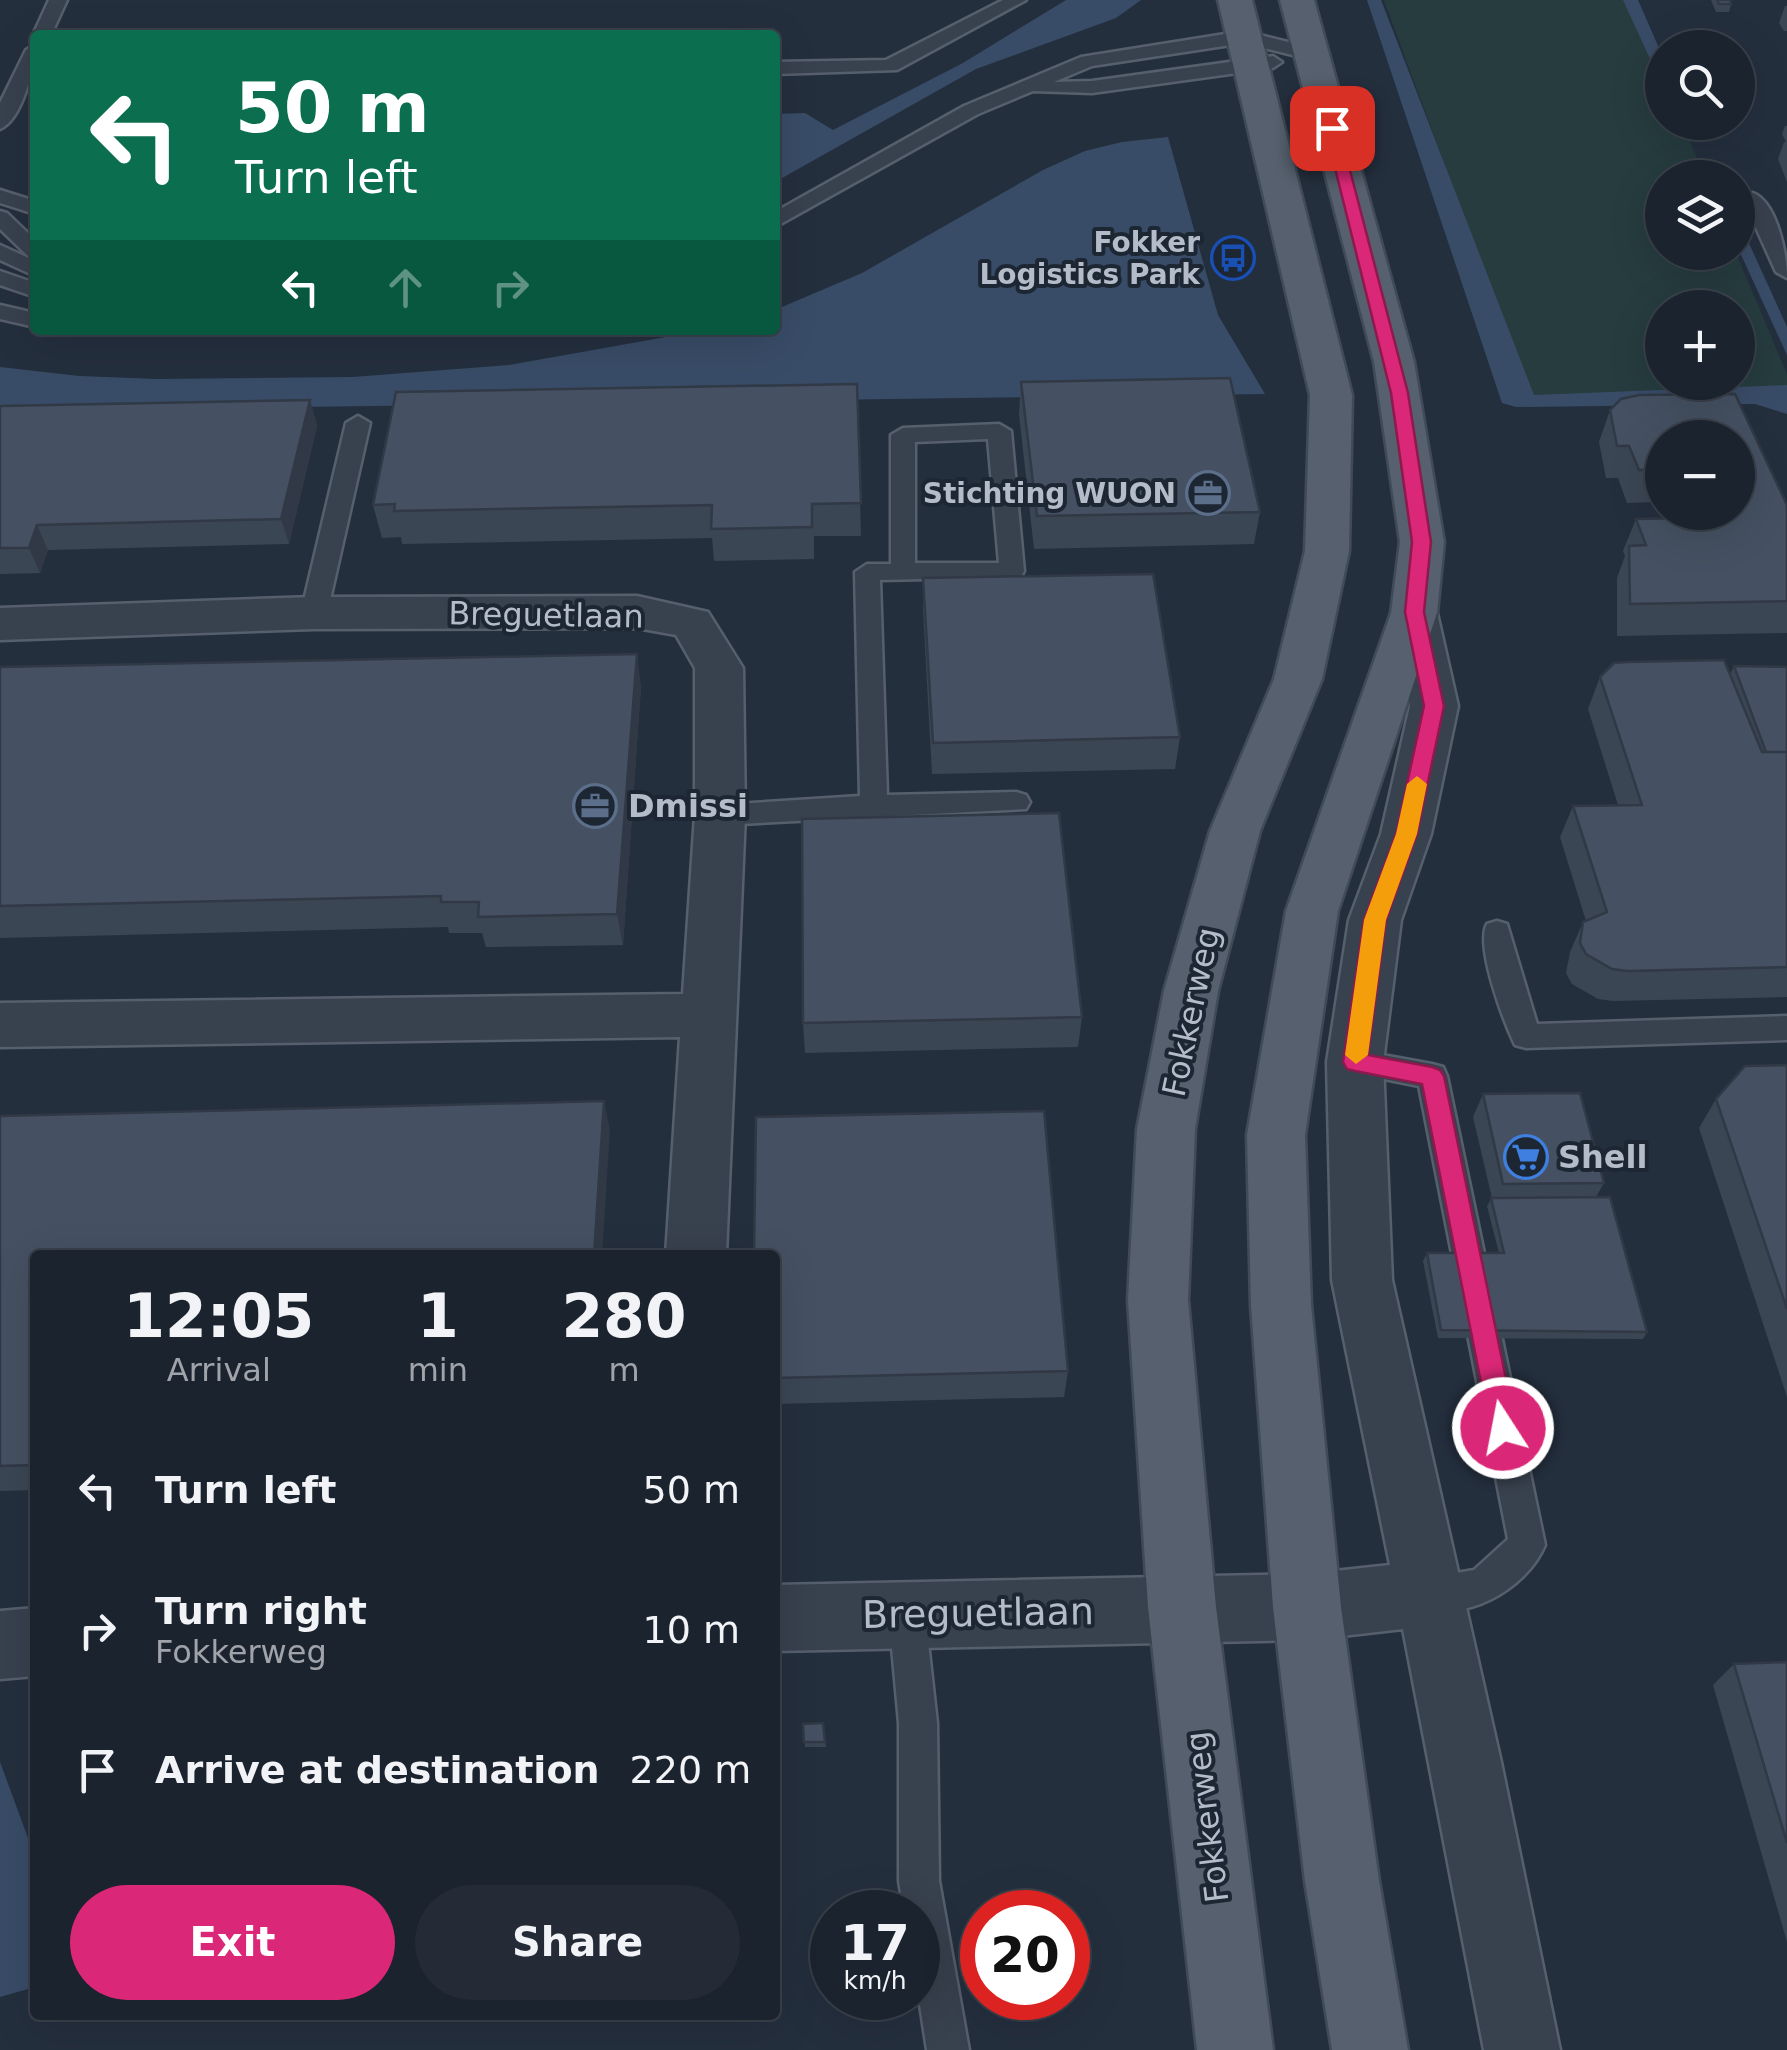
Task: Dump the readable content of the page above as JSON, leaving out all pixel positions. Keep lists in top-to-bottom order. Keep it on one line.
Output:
{"streets":{"main road":["Fokkerweg"],"street":["Breguetlaan"]},"crossings":[["Breguetlaan","Fokkerweg"]],"places":{"bus stop":["Fokker Logistics Park"],"office":["Stichting WUON","Dmissi"],"supermarket":["Shell"]},"page":{"map_buttons":["+","−"],"turn":["50 m","Turn left"],"eta":["12:05","Arrival","1","min","280","m"],"list":[{"name":"Turn left","value":"50 m"},{"name":"Turn right","note":"Fokkerweg","value":"10 m"},{"name":"Arrive at destination","value":"220 m"}],"buttons":["Exit","Share"],"speed":"17 km/h","limit":"20"}}
